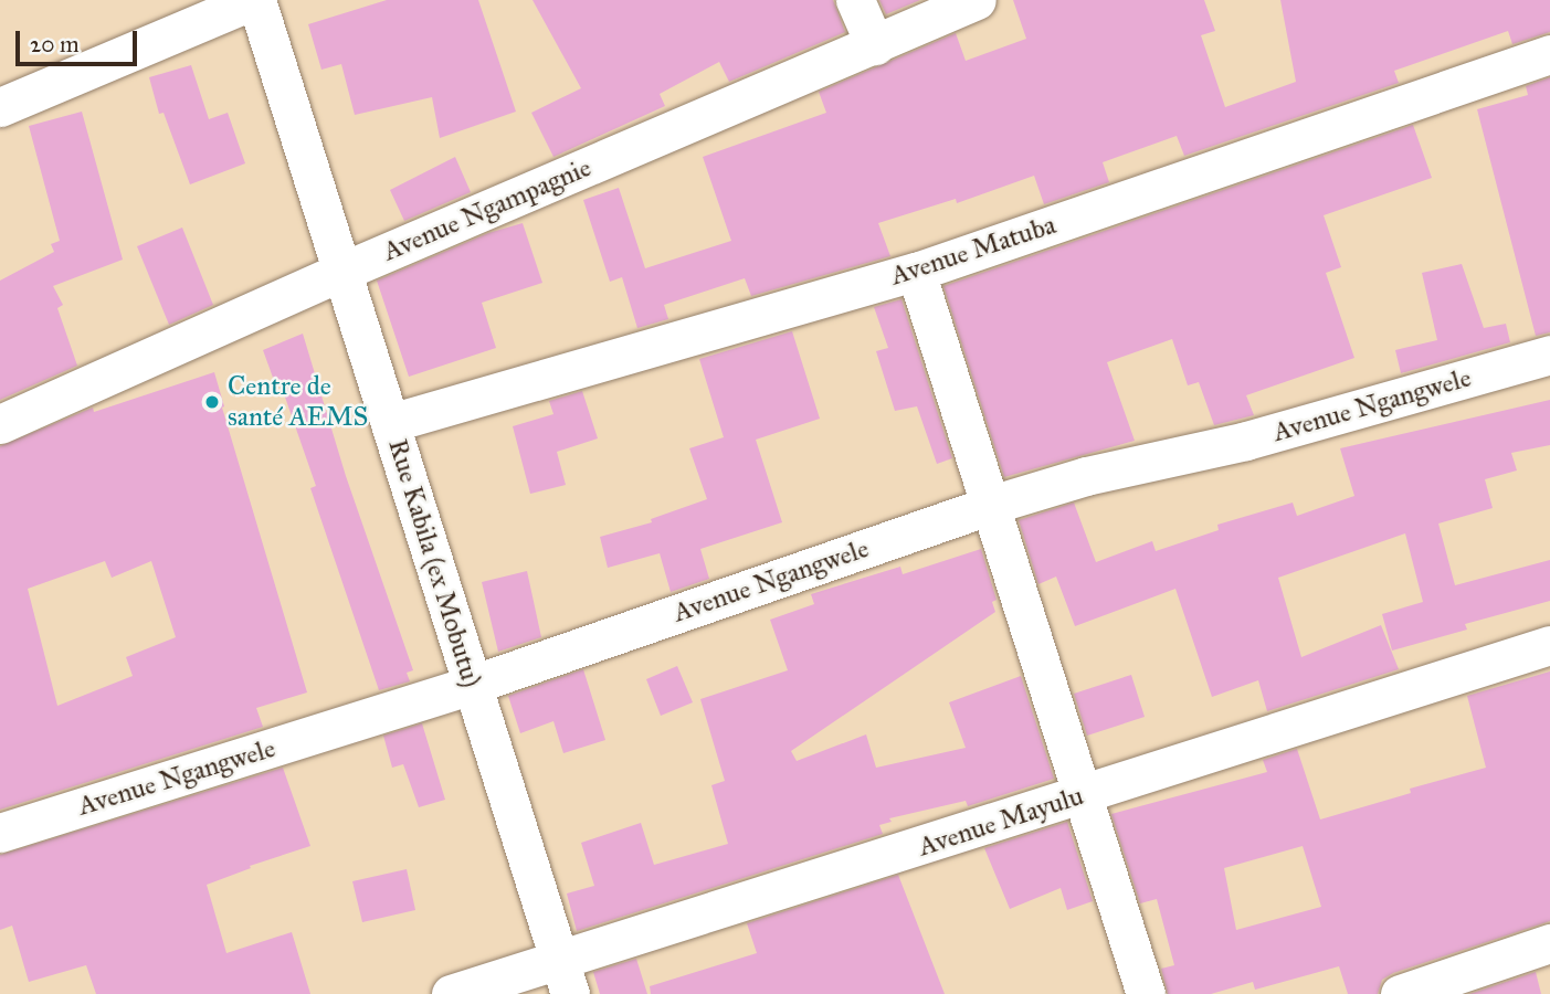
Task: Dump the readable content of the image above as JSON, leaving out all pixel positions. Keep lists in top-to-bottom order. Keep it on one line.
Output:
{"streets":{"street":["Avenue Ngampagnie","Avenue Matuba","Avenue Ngangwele","Rue Kabila (ex Mobutu)","Avenue Mayulu"]},"crossings":[["Avenue Ngampagnie","Rue Kabila (ex Mobutu)"],["Avenue Matuba","Rue Kabila (ex Mobutu)"],["Avenue Ngangwele","Rue Kabila (ex Mobutu)"],["Rue Kabila (ex Mobutu)","Avenue Mayulu"]],"places":["Centre de santé AEMS"],"scale_bar":"20 m"}
